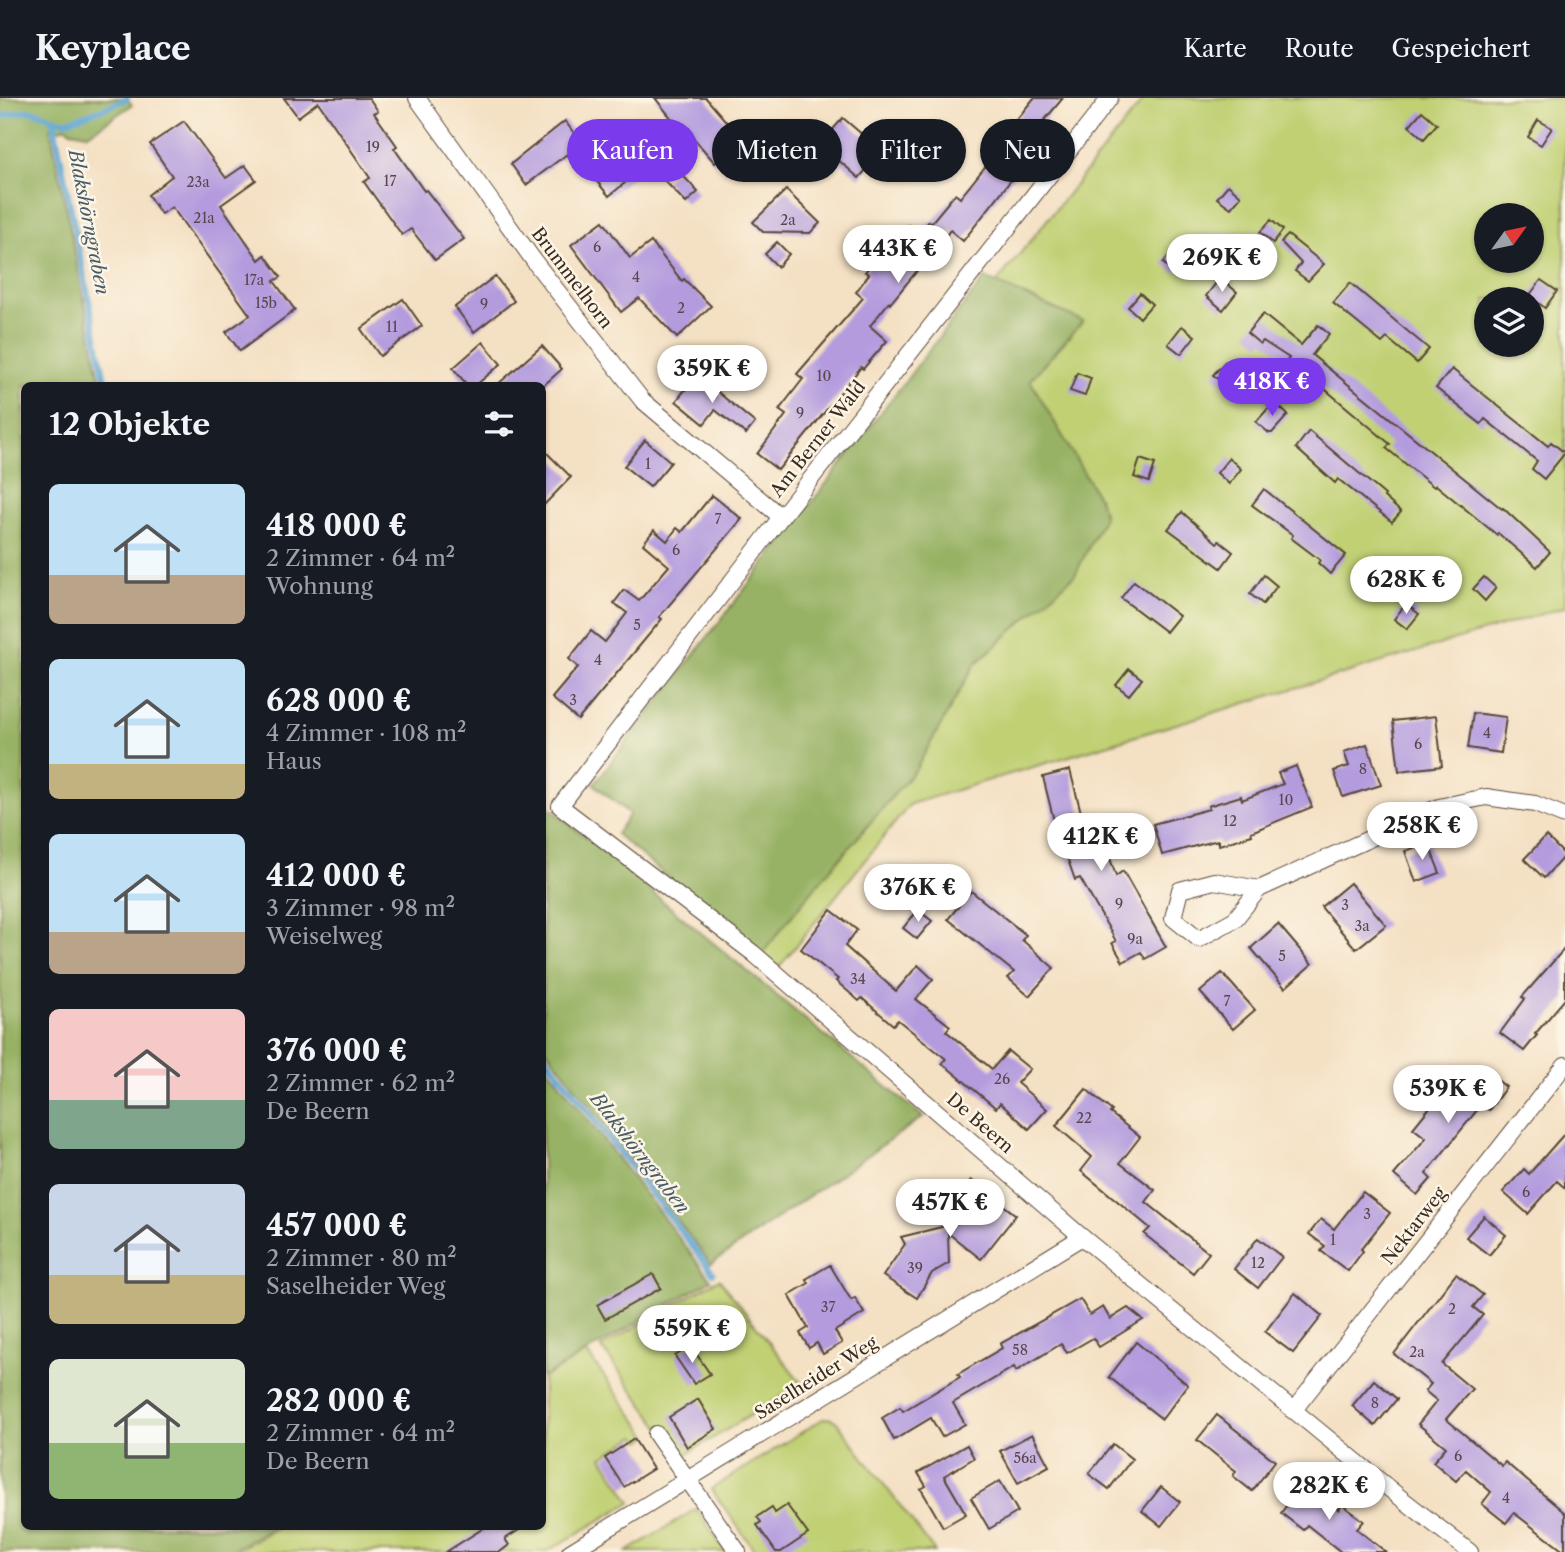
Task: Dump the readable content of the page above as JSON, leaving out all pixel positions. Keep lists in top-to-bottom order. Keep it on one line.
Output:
{"streets":{"street":["Brummelhorn","Am Berner Wald","De Beern","Nektarweg","Saselheider Weg"]},"crossings":[["Brummelhorn","Am Berner Wald"],["Am Berner Wald","De Beern"],["De Beern","Nektarweg"],["De Beern","Saselheider Weg"]],"water":["Blakshörngraben"],"house_numbers":["19","17","23a","21a","2a","6","4","17a","15b","9","2","11","10","9","1","7","6","5","4","3","4","6","8","10","12","9","3","3a","9a","5","34","7","26","22","6","3","1","12","39","37","2","58","2a","8","6","56a","4"],"north":"top right","page":{"header":"Keyplace","nav":["Karte","Route","Gespeichert"],"chip":["Kaufen","Mieten","Filter","Neu"],"price":["443K €","269K €","359K €","418K €","628K €","258K €","412K €","376K €","539K €","457K €","559K €","282K €"],"heading":"12 Objekte","list":[{"name":"418 000 €","note":"2 Zimmer · 64 m² · Wohnung"},{"name":"628 000 €","note":"4 Zimmer · 108 m² · Haus"},{"name":"412 000 €","note":"3 Zimmer · 98 m² · Weiselweg"},{"name":"376 000 €","note":"2 Zimmer · 62 m² · De Beern"},{"name":"457 000 €","note":"2 Zimmer · 80 m² · Saselheider Weg"},{"name":"282 000 €","note":"2 Zimmer · 64 m² · De Beern"}]}}
